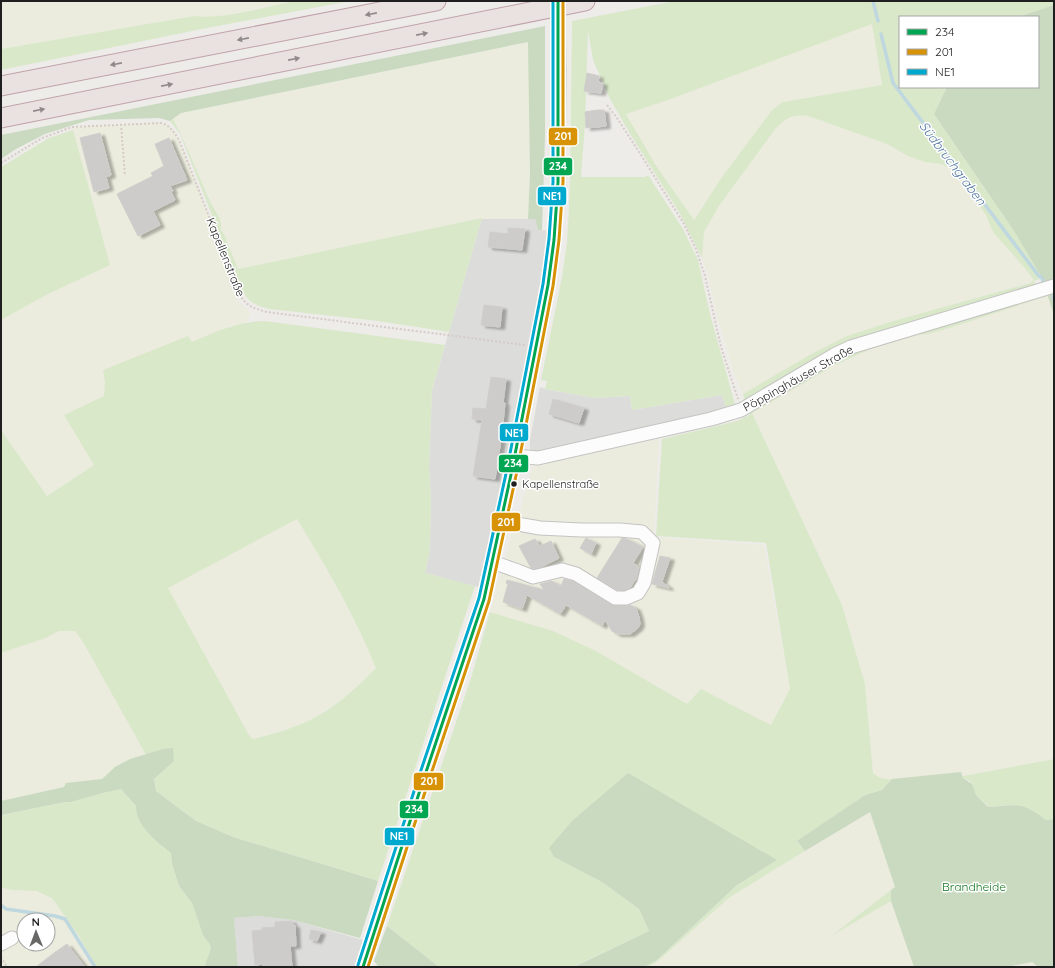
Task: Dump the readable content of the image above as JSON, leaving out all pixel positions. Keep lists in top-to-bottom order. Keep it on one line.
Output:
{"streets":{"street":["Pöppinghäuser Straße"],"path":["Kapellenstraße"]},"water":["Südbruchgraben"],"parks":["Brandheide"],"places":["Kapellenstraße"],"lines":["transit line 234","transit line 201","transit line NE1"],"legend":["234","201","NE1"],"north":"top"}
